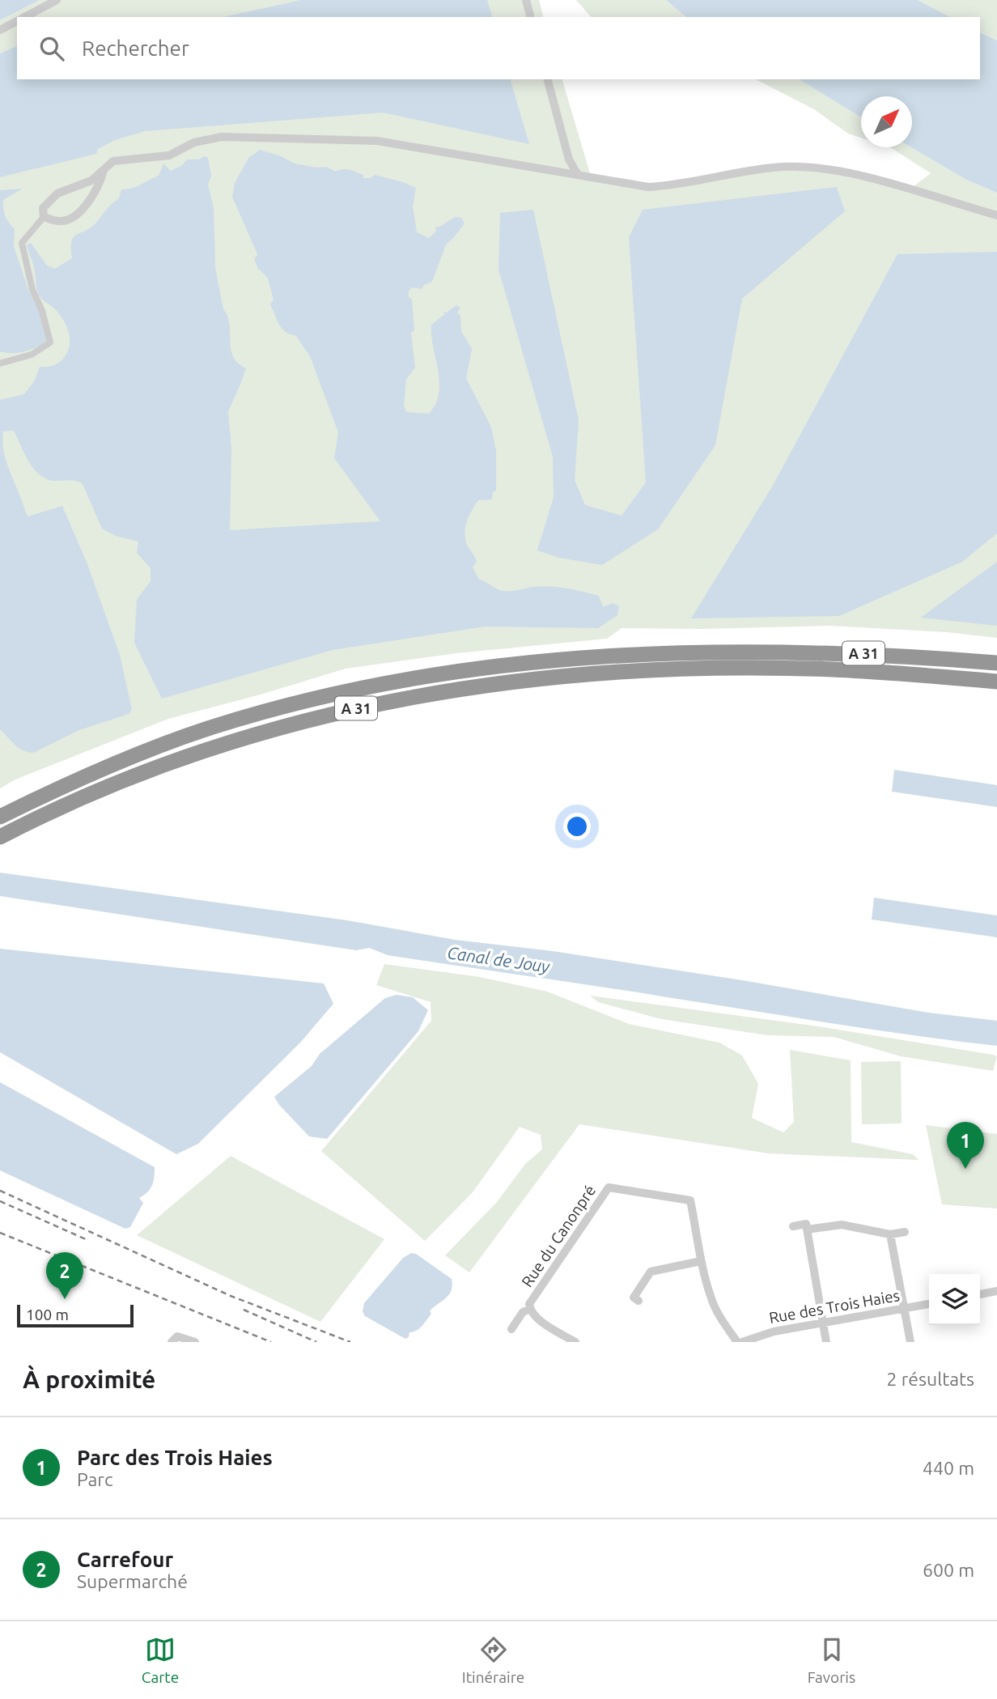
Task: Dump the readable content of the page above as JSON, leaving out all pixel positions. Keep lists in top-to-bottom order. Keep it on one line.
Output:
{"streets":{"highway":["A 31"],"street":["Rue du Canonpré","Rue des Trois Haies"]},"water":["Canal de Jouy"],"scale_bar":"100 m","north":"top right","page":{"search":"Rechercher","pins":["1","2"],"scale":"100 m","heading":["À proximité","2 résultats"],"list":[{"mark":"1","name":"Parc des Trois Haies","note":"Parc","value":"440 m"},{"mark":"2","name":"Carrefour","note":"Supermarché","value":"600 m"}],"nav":["Carte","Itinéraire","Favoris"]}}
